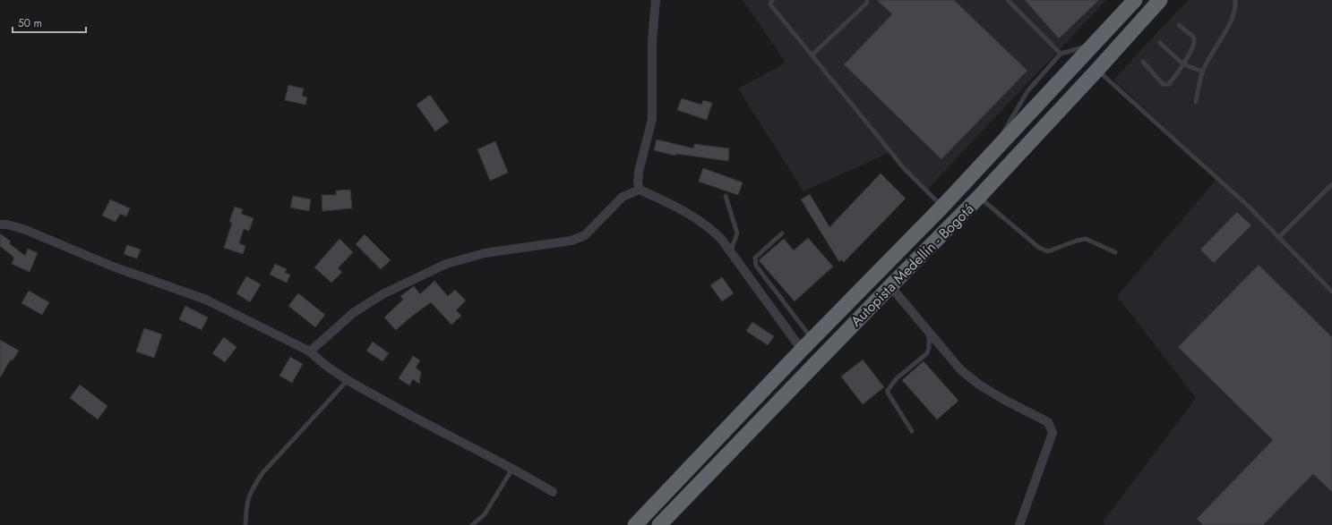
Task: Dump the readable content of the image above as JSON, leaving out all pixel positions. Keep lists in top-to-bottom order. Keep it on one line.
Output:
{"streets":{"highway":["Autopista Medellín - Bogotá"]},"scale_bar":"50 m"}
